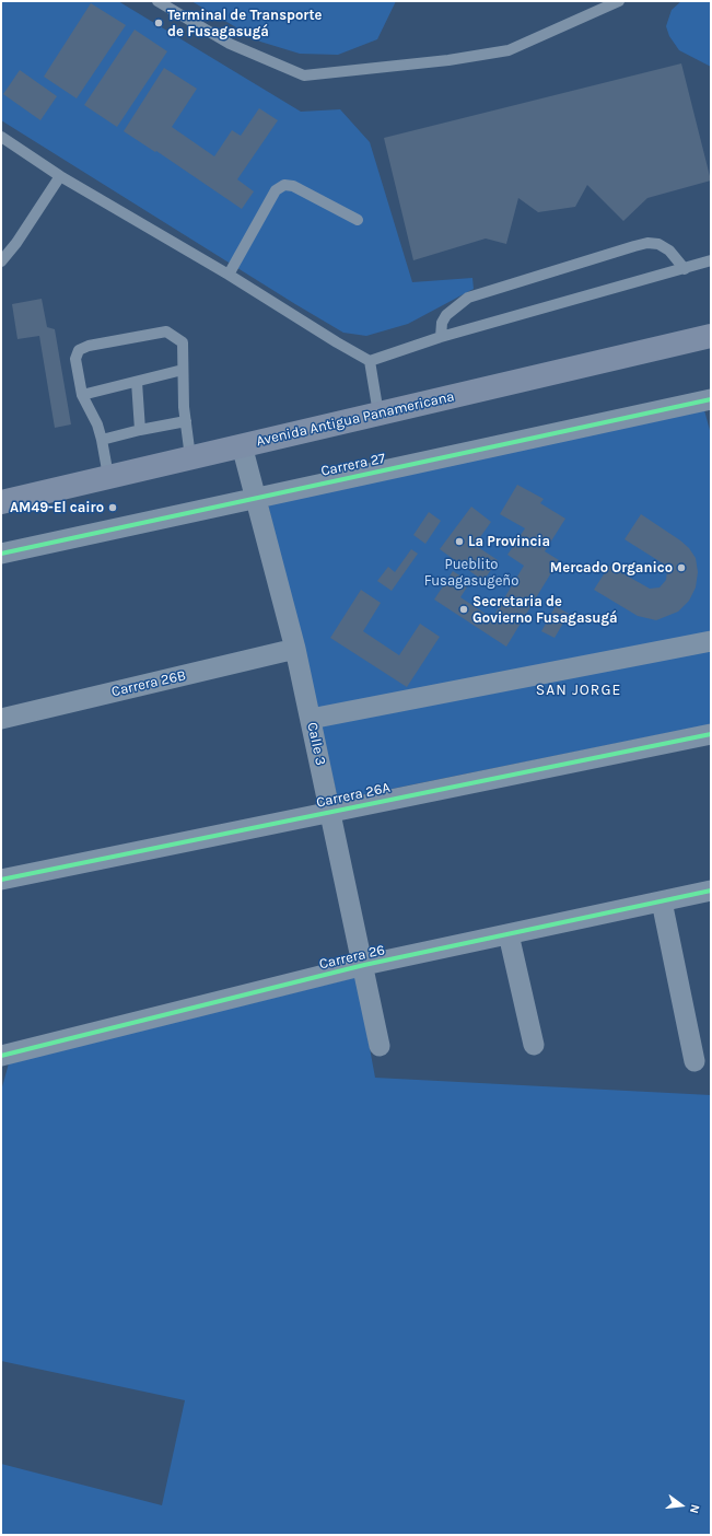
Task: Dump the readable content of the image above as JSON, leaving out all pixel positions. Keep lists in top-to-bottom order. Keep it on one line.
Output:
{"streets":{"main road":["Avenida Antigua Panamericana"],"street":["Carrera 27","Carrera 26B","Calle 3","Carrera 26A","Carrera 26"]},"crossings":[["Avenida Antigua Panamericana","Calle 3"],["Carrera 27","Calle 3"],["Carrera 26B","Calle 3"],["Calle 3","Carrera 26A"],["Calle 3","Carrera 26"]],"districts":["SAN JORGE"],"parks":["Pueblito Fusagasugeño"],"places":["Terminal de Transporte de Fusagasugá","AM49-El cairo","La Provincia","Mercado Organico","Secretaria de Govierno Fusagasugá"],"north":"right"}
